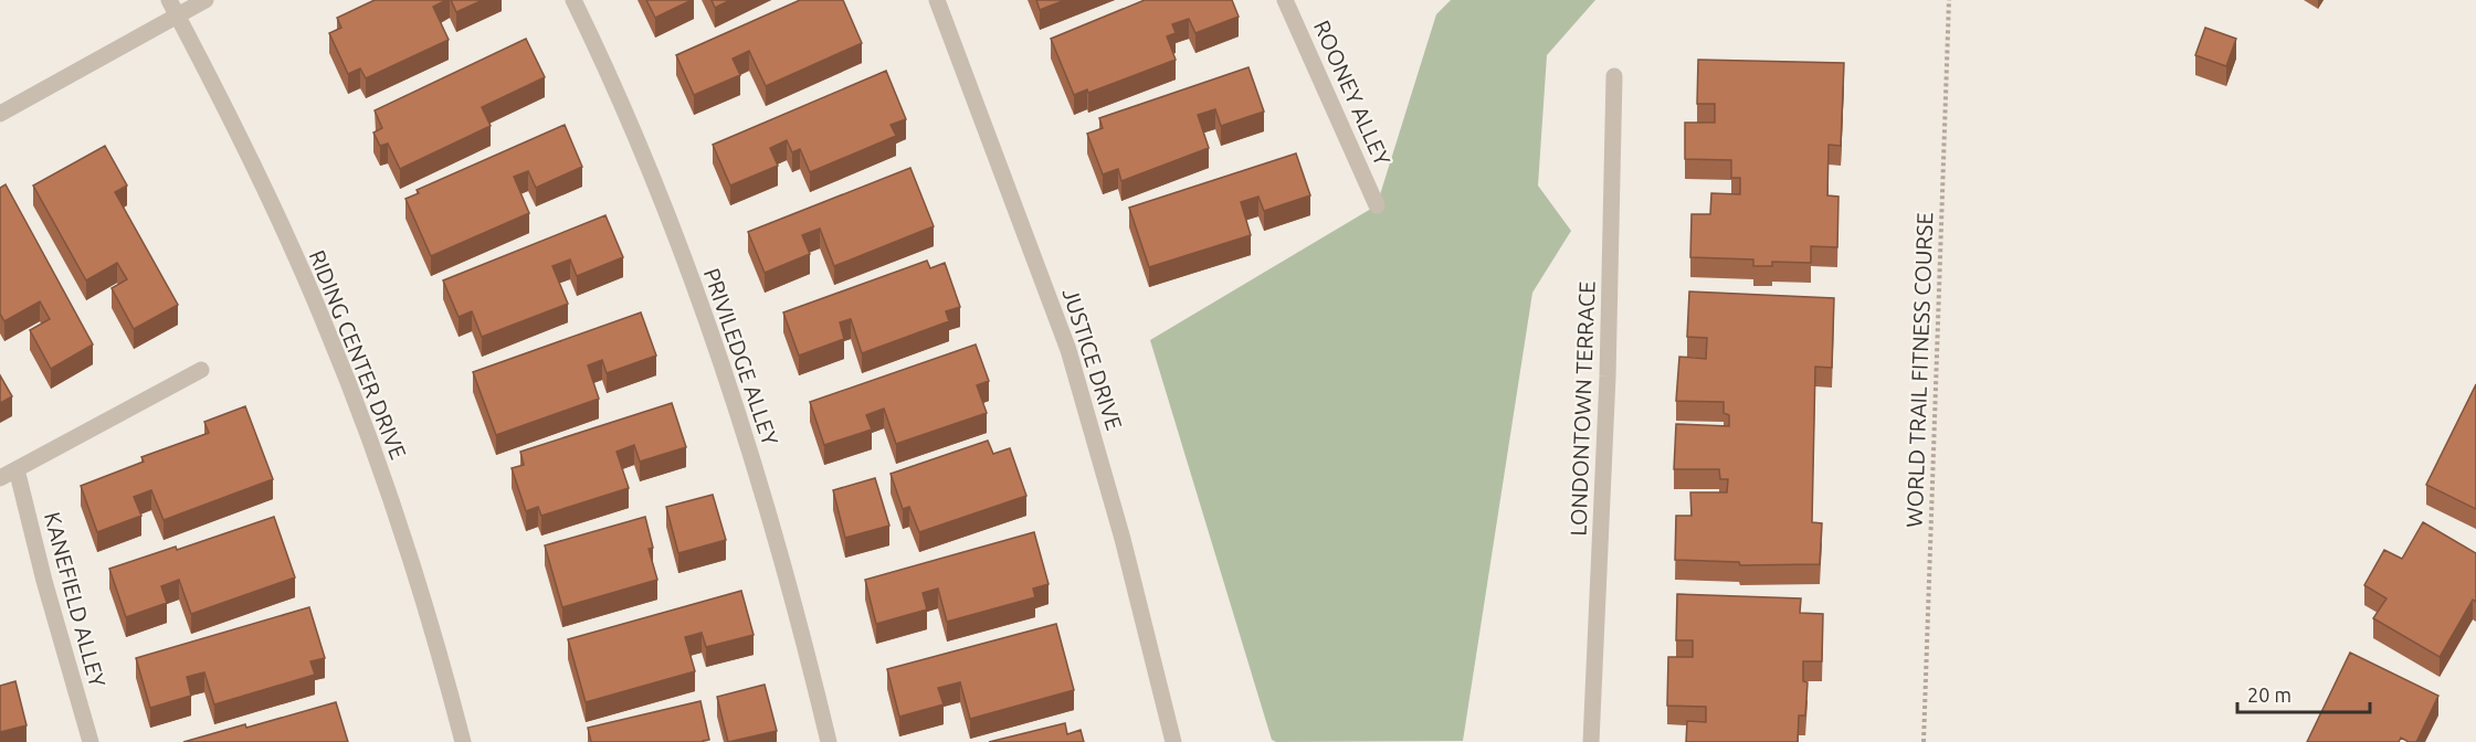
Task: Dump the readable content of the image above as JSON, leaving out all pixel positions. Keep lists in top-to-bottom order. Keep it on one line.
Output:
{"streets":{"street":["ROONEY ALLEY","RIDING CENTER DRIVE","PRIVILEDGE ALLEY","JUSTICE DRIVE","LONDONTOWN TERRACE","KANEFIELD ALLEY"],"path":["WORLD TRAIL FITNESS COURSE"]},"scale_bar":"20 m"}
